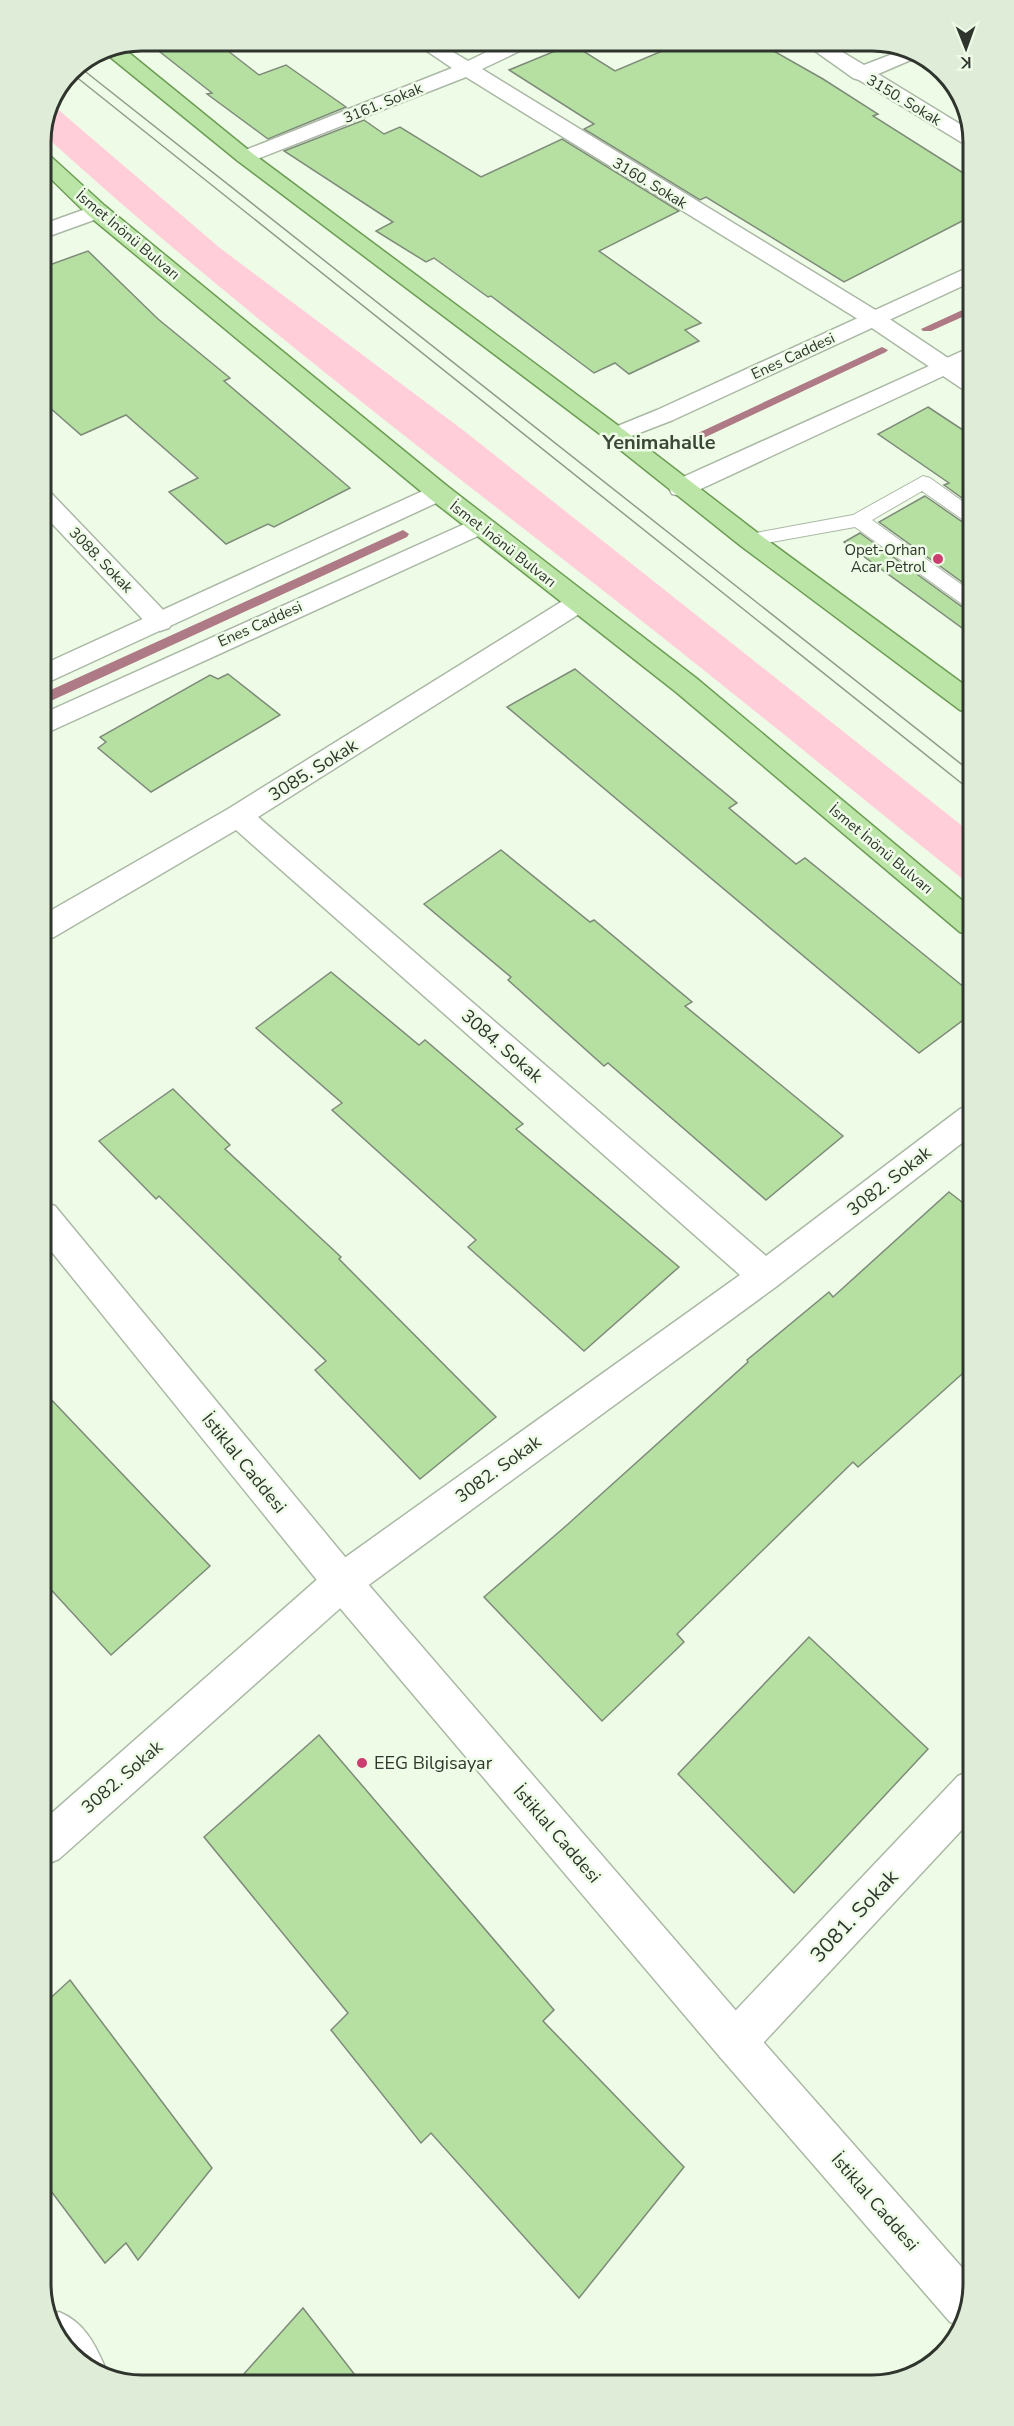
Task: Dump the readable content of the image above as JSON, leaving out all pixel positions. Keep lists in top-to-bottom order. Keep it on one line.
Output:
{"streets":{"main road":["İsmet İnönü Bulvarı"],"street":["3150. Sokak","3161. Sokak","3160. Sokak","Enes Caddesi","3088. Sokak","3085. Sokak","3084. Sokak","3082. Sokak","İstiklal Caddesi","3081. Sokak"]},"crossings":[["3161. Sokak","3160. Sokak"],["3160. Sokak","Enes Caddesi"],["İsmet İnönü Bulvarı","Enes Caddesi"],["İsmet İnönü Bulvarı","3085. Sokak"],["3085. Sokak","3084. Sokak"],["3084. Sokak","3082. Sokak"],["3082. Sokak","İstiklal Caddesi"],["İstiklal Caddesi","3081. Sokak"]],"districts":["Yenimahalle"],"places":["Opet-Orhan Acar Petrol","EEG Bilgisayar"],"north":"bottom"}
